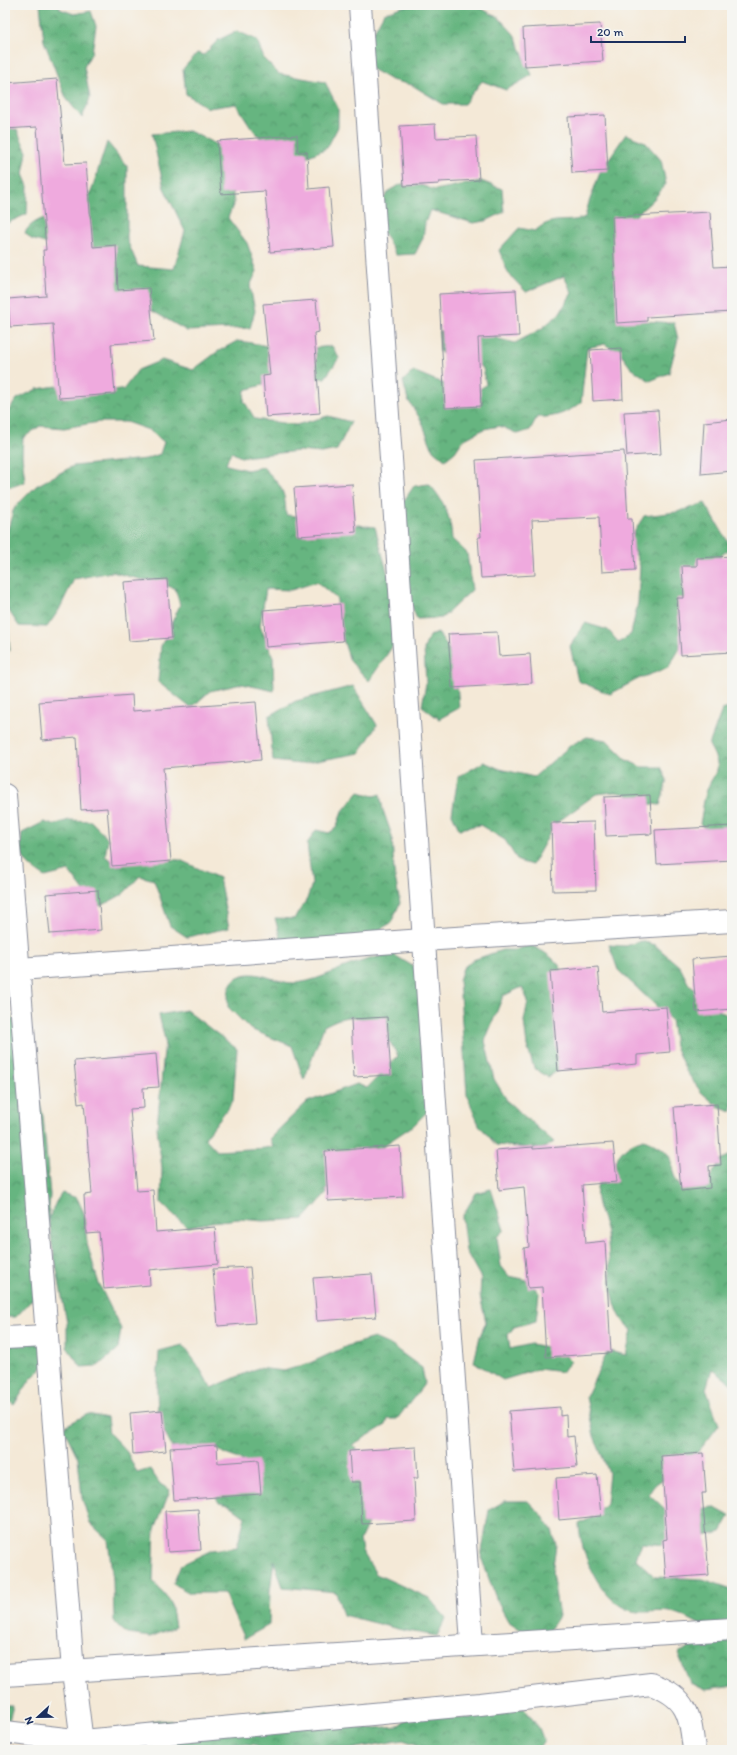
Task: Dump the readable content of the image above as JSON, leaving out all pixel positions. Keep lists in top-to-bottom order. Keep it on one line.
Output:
{"scale_bar":"20 m","north":"left"}
